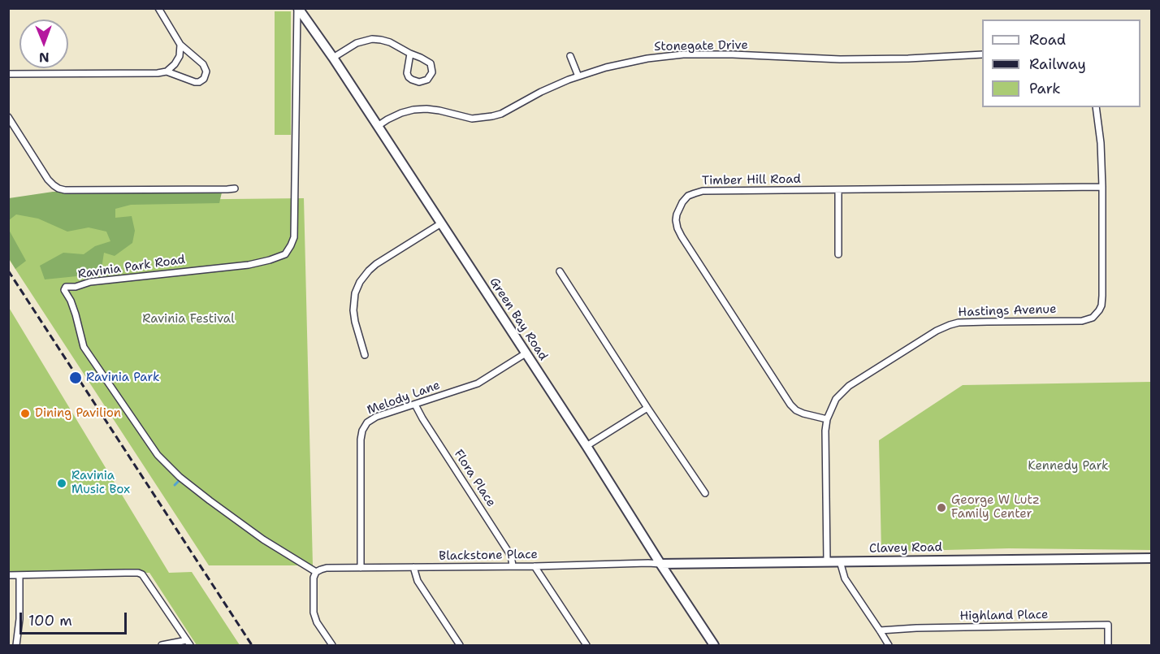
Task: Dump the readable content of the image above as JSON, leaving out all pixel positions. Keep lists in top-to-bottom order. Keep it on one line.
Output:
{"streets":{"main road":["Green Bay Road","Clavey Road"],"street":["Stonegate Drive","Timber Hill Road","Ravinia Park Road","Hastings Avenue","Melody Lane","Flora Place","Blackstone Place","Highland Place"]},"crossings":[["Stonegate Drive","Green Bay Road"],["Timber Hill Road","Hastings Avenue"],["Ravinia Park Road","Green Bay Road"],["Ravinia Park Road","Blackstone Place"],["Hastings Avenue","Clavey Road"],["Green Bay Road","Melody Lane"],["Green Bay Road","Clavey Road"],["Green Bay Road","Blackstone Place"],["Melody Lane","Flora Place"],["Melody Lane","Blackstone Place"],["Flora Place","Blackstone Place"],["Clavey Road","Blackstone Place"]],"parks":["Ravinia Festival","Kennedy Park"],"places":["Ravinia Park","Dining Pavilion","Ravinia Music Box","George W Lutz Family Center"],"legend":["Road","Railway","Park"],"scale_bar":"100 m","north":"bottom"}
